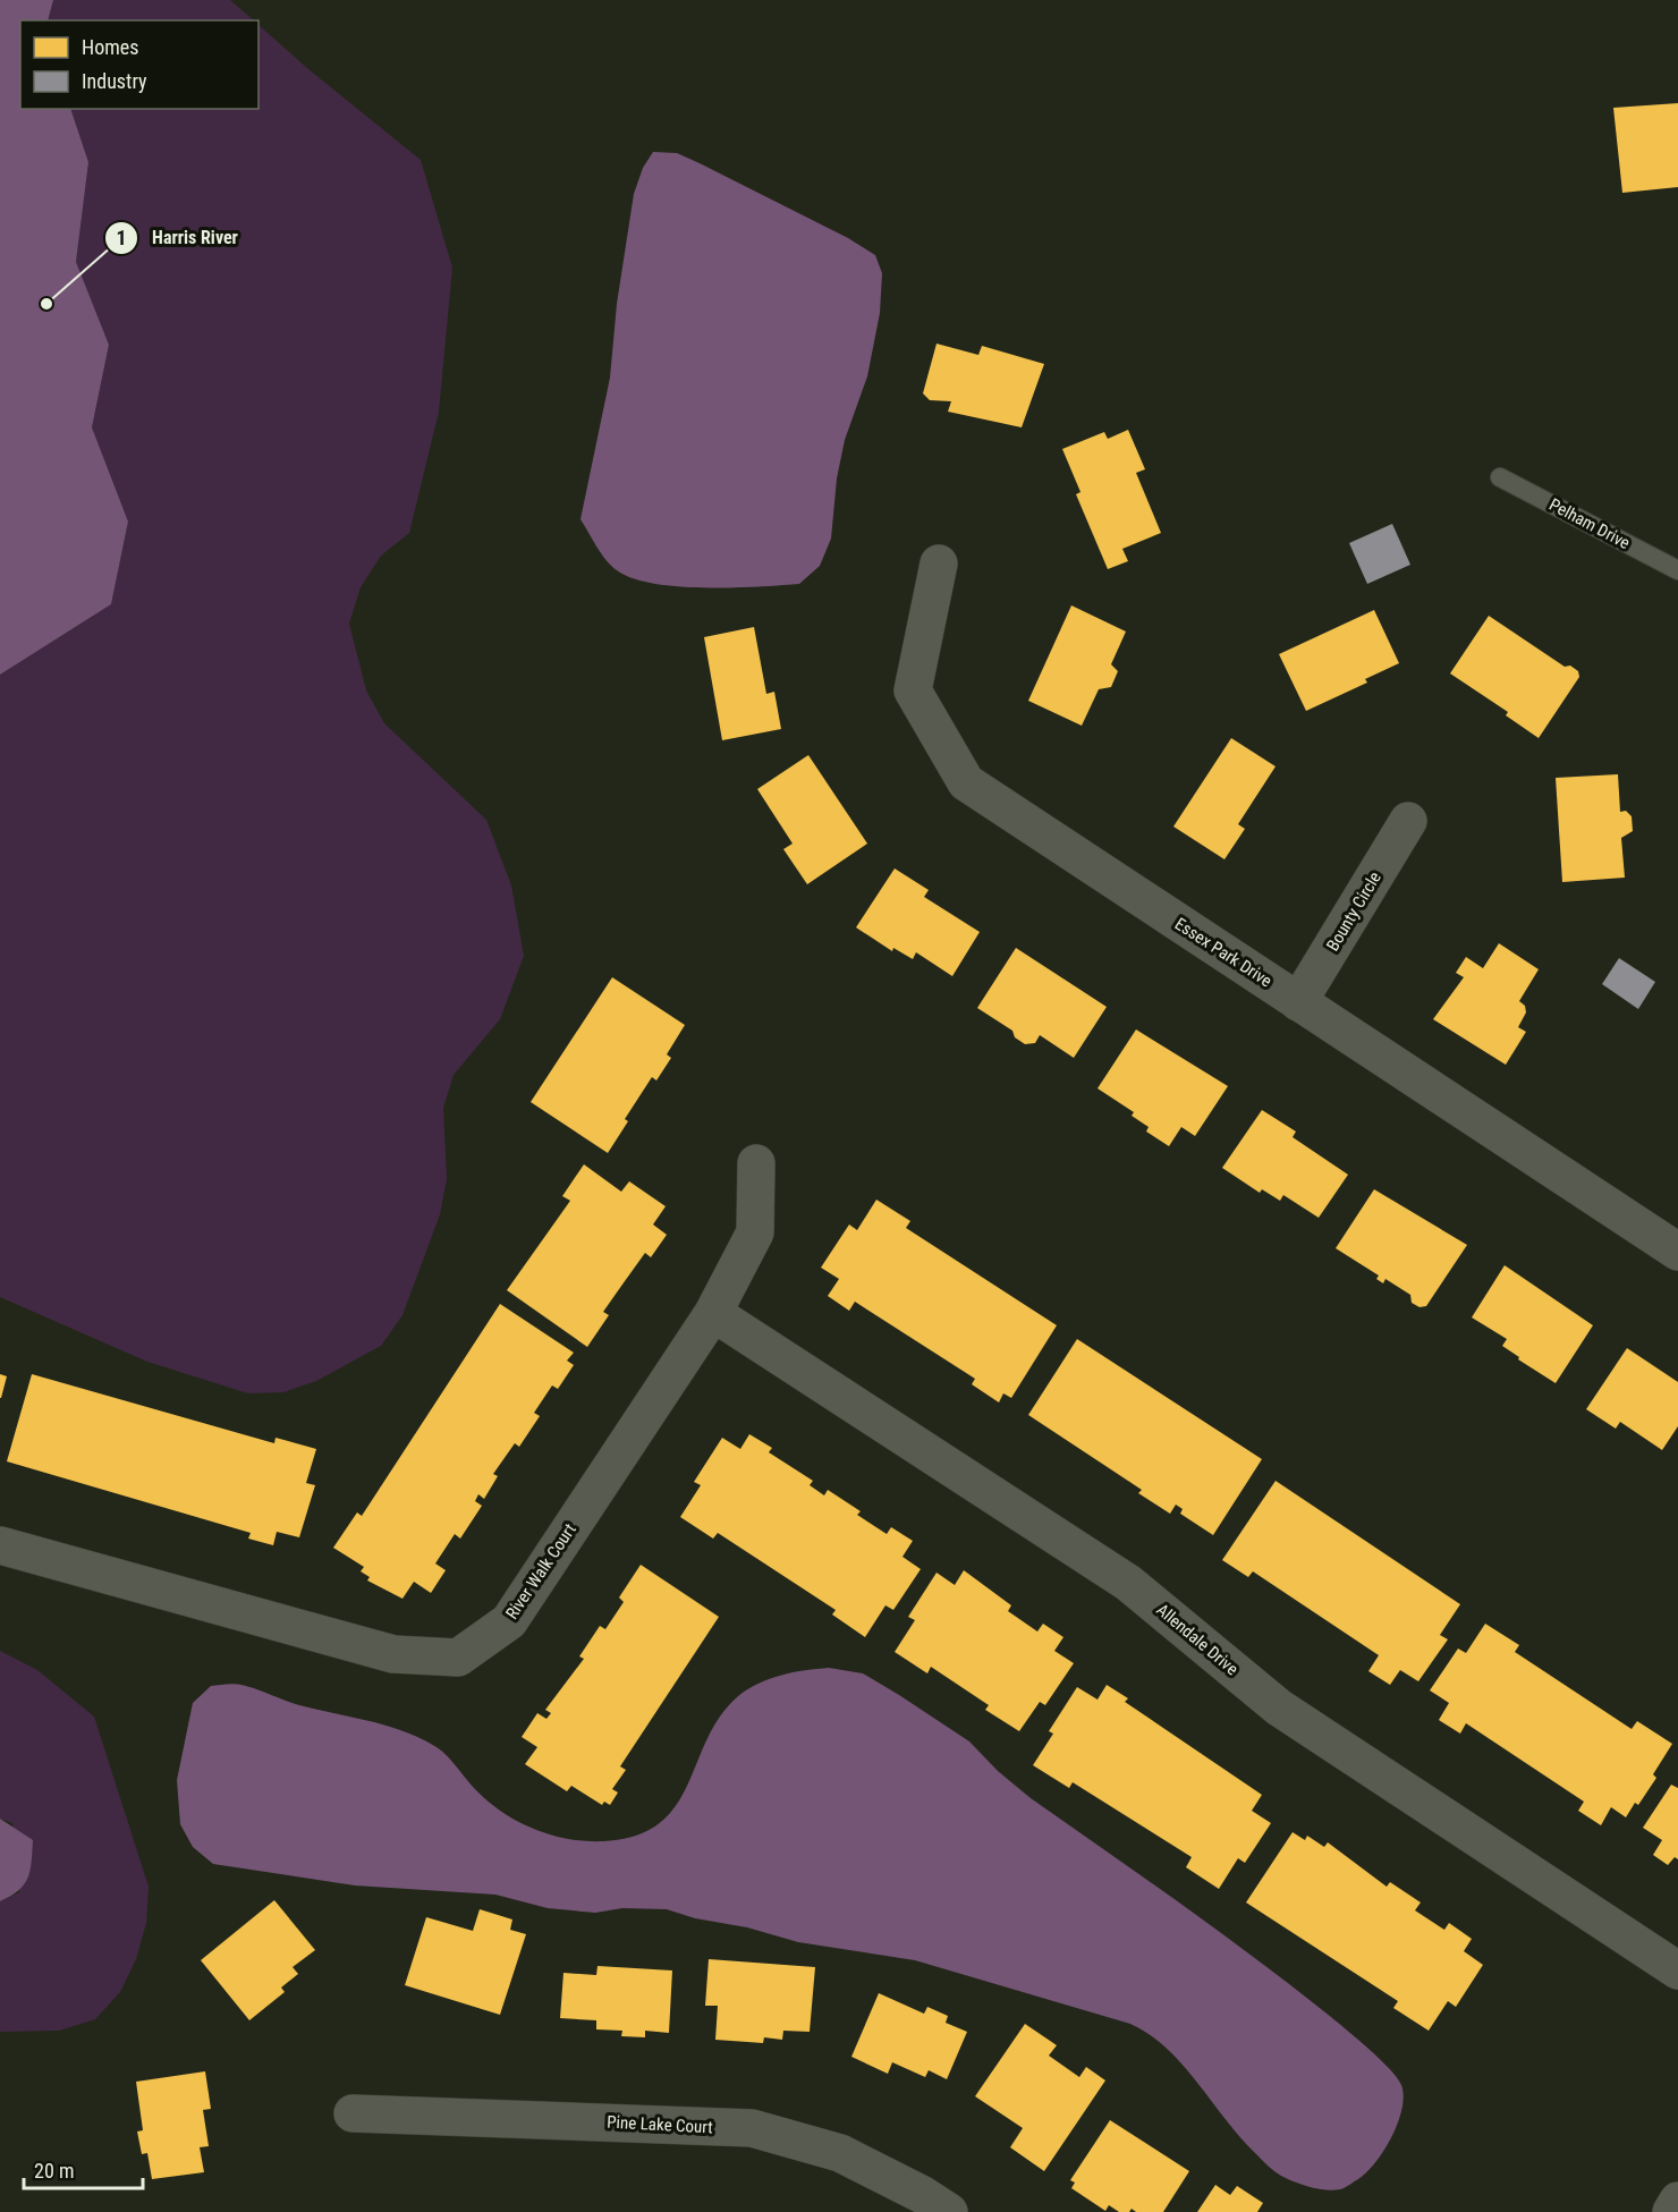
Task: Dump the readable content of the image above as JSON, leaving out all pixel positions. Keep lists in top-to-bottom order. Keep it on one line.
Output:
{"streets":{"street":["Bounty Circle","Essex Park Drive","River Walk Court","Allendale Drive","Pine Lake Court"],"lane":["Pelham Drive"]},"crossings":[["Bounty Circle","Essex Park Drive"],["River Walk Court","Allendale Drive"]],"places":["Harris River"],"legend":["Homes","Industry"],"scale_bar":"20 m"}
